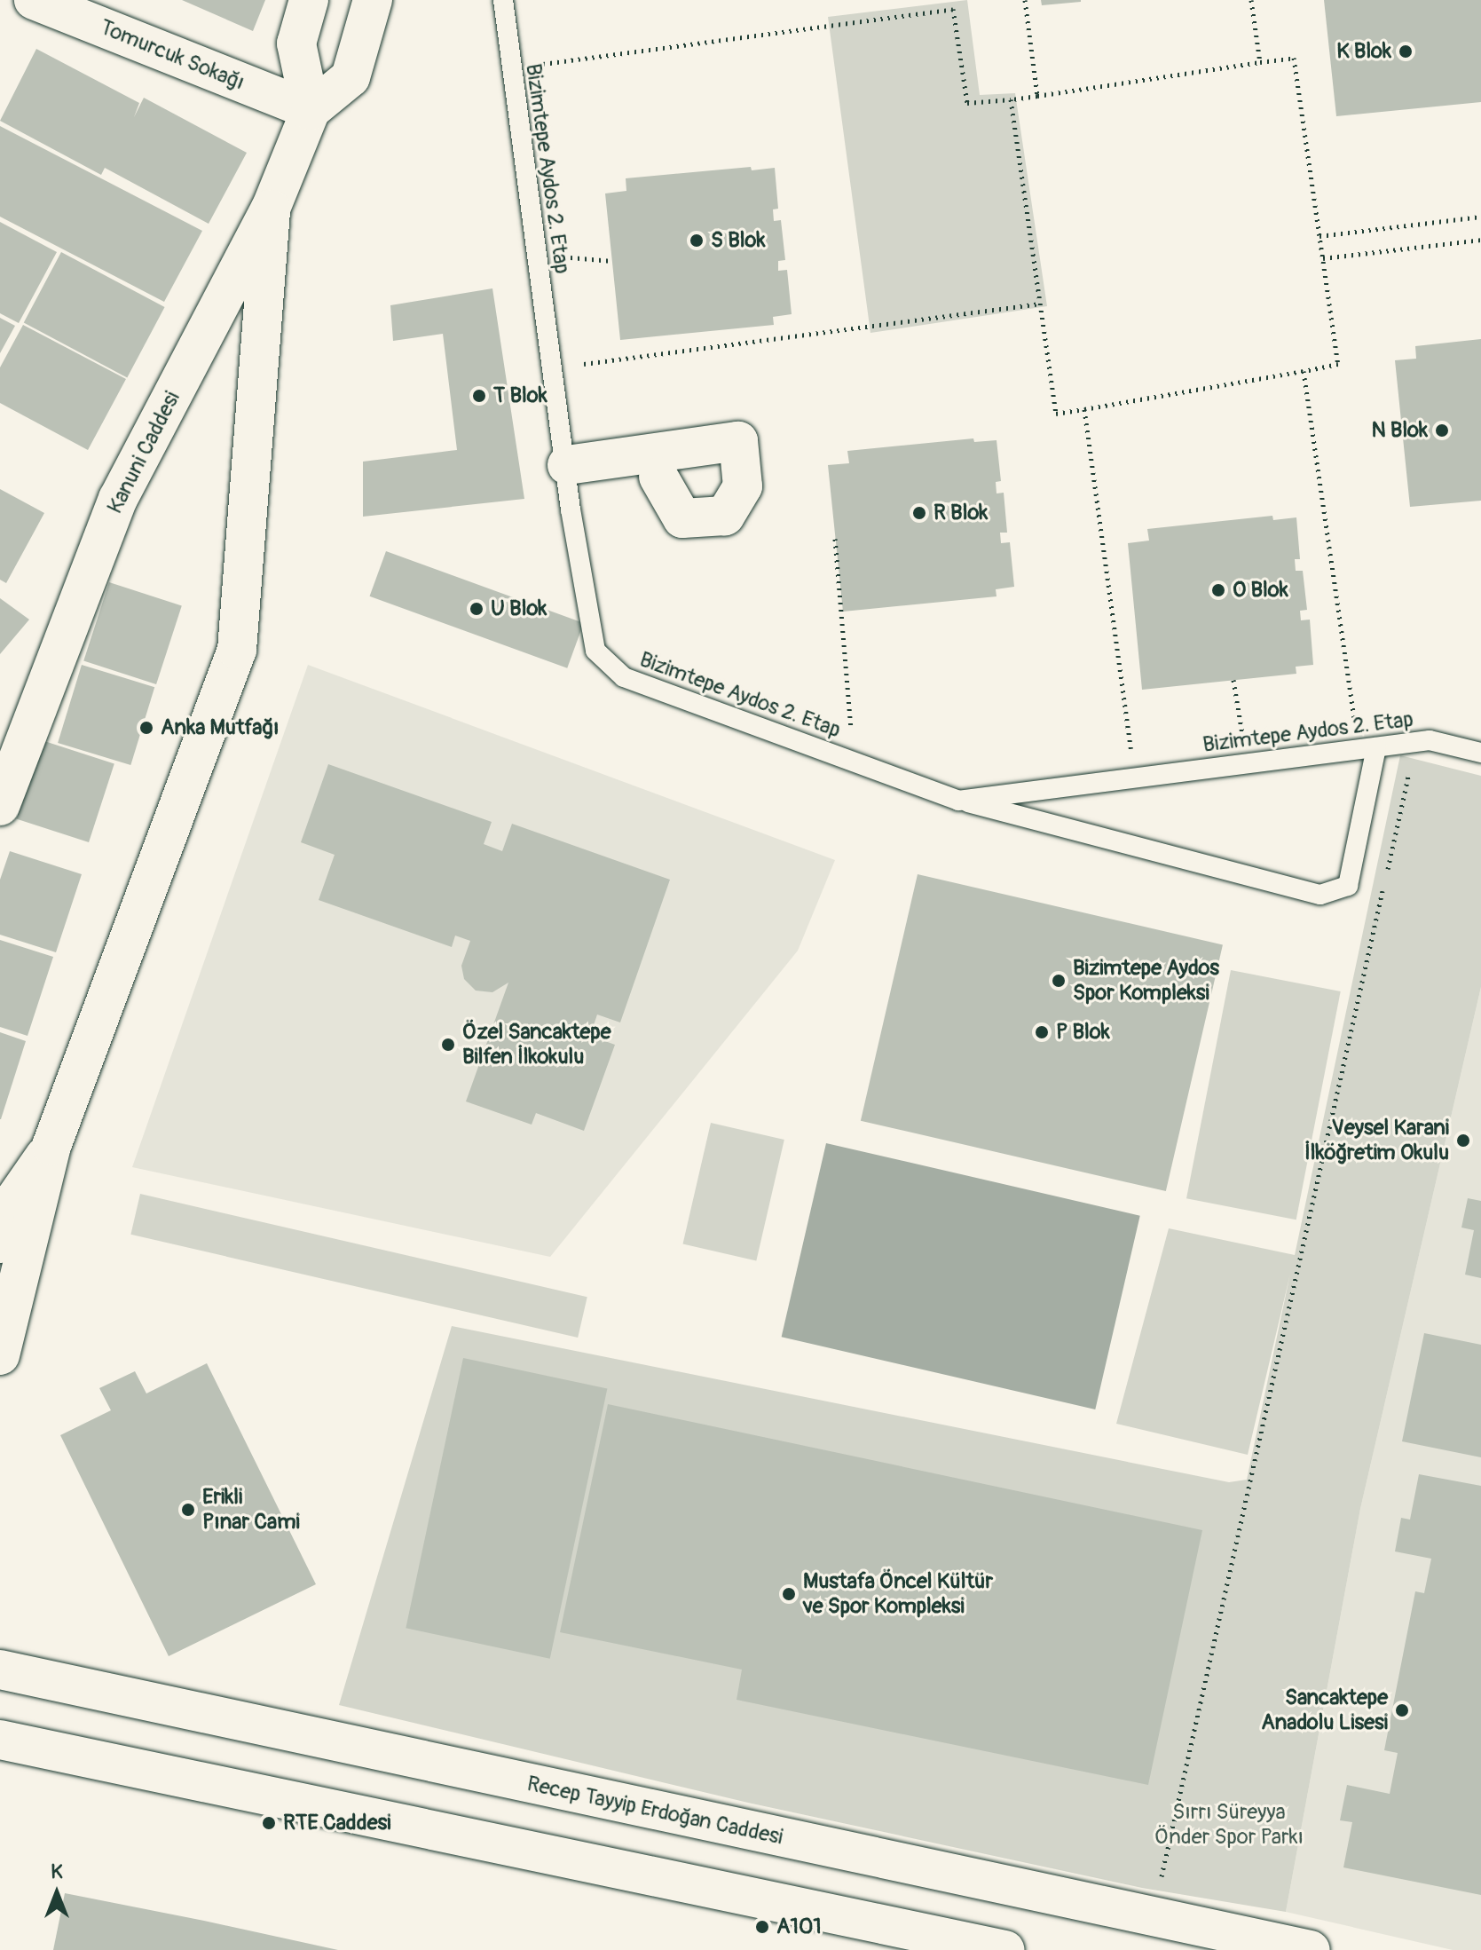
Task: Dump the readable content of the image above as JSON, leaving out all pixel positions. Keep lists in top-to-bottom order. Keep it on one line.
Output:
{"streets":{"street":["Tomurcuk Sokağı","Kanuni Caddesi","Recep Tayyip Erdoğan Caddesi"],"lane":["Bizimtepe Aydos 2. Etap"]},"crossings":[["Tomurcuk Sokağı","Kanuni Caddesi"]],"parks":["Sırrı Süreyya Önder Spor Parkı"],"places":["K Blok","S Blok","T Blok","N Blok","R Blok","O Blok","U Blok","Anka Mutfağı","Bizimtepe Aydos Spor Kompleksi","P Blok","Özel Sancaktepe Bilfen İlkokulu","Veysel Karani İlköğretim Okulu","Erikli Pınar Cami","Mustafa Öncel Kültür ve Spor Kompleksi","Sancaktepe Anadolu Lisesi","RTE Caddesi","A101"],"north":"top"}
